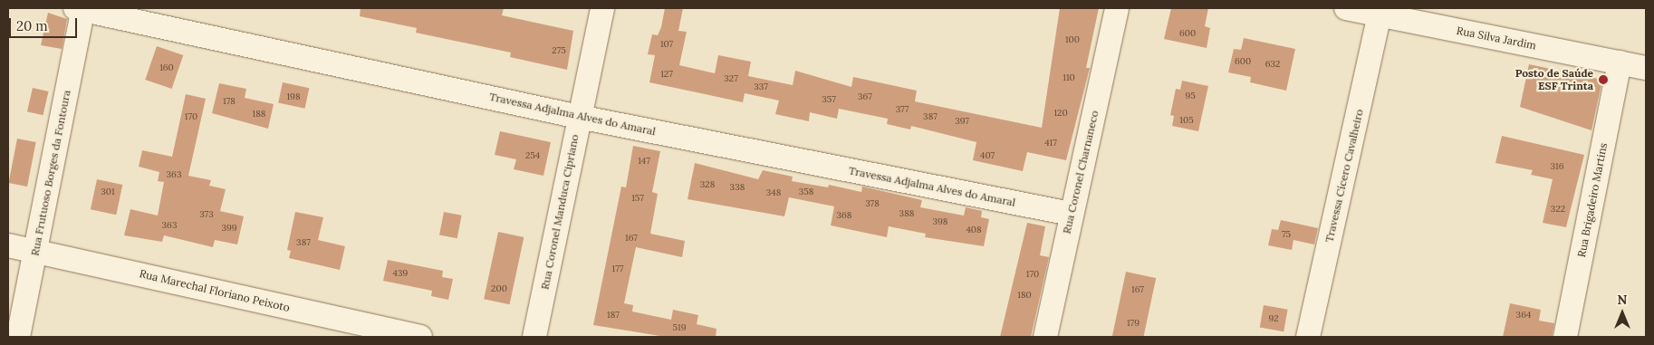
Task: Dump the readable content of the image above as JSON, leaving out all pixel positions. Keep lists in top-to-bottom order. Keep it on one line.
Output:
{"streets":{"street":["Rua Silva Jardim","Travessa Adjalma Alves do Amaral","Rua Coronel Charnaneco","Rua Frutuoso Borges da Fontoura","Travessa Cícero Cavalheiro","Rua Brigadeiro Martins","Rua Coronel Manduca Cipriano","Rua Marechal Floriano Peixoto"]},"crossings":[["Rua Silva Jardim","Travessa Cícero Cavalheiro"],["Rua Silva Jardim","Rua Brigadeiro Martins"],["Travessa Adjalma Alves do Amaral","Rua Coronel Charnaneco"],["Travessa Adjalma Alves do Amaral","Rua Frutuoso Borges da Fontoura"],["Travessa Adjalma Alves do Amaral","Rua Coronel Manduca Cipriano"],["Rua Frutuoso Borges da Fontoura","Rua Marechal Floriano Peixoto"]],"places":["Posto de Saúde ESF Trinta"],"house_numbers":["600","100","107","275","600","632","160","127","110","327","337","95","198","367","357","178","377","120","188","170","387","105","397","417","254","407","147","316","363","328","338","301","358","348","157","378","322","388","373","368","398","363","399","408","75","167","387","177","439","170","200","167","180","187","364","92","179","519"],"scale_bar":"20 m","north":"top"}
